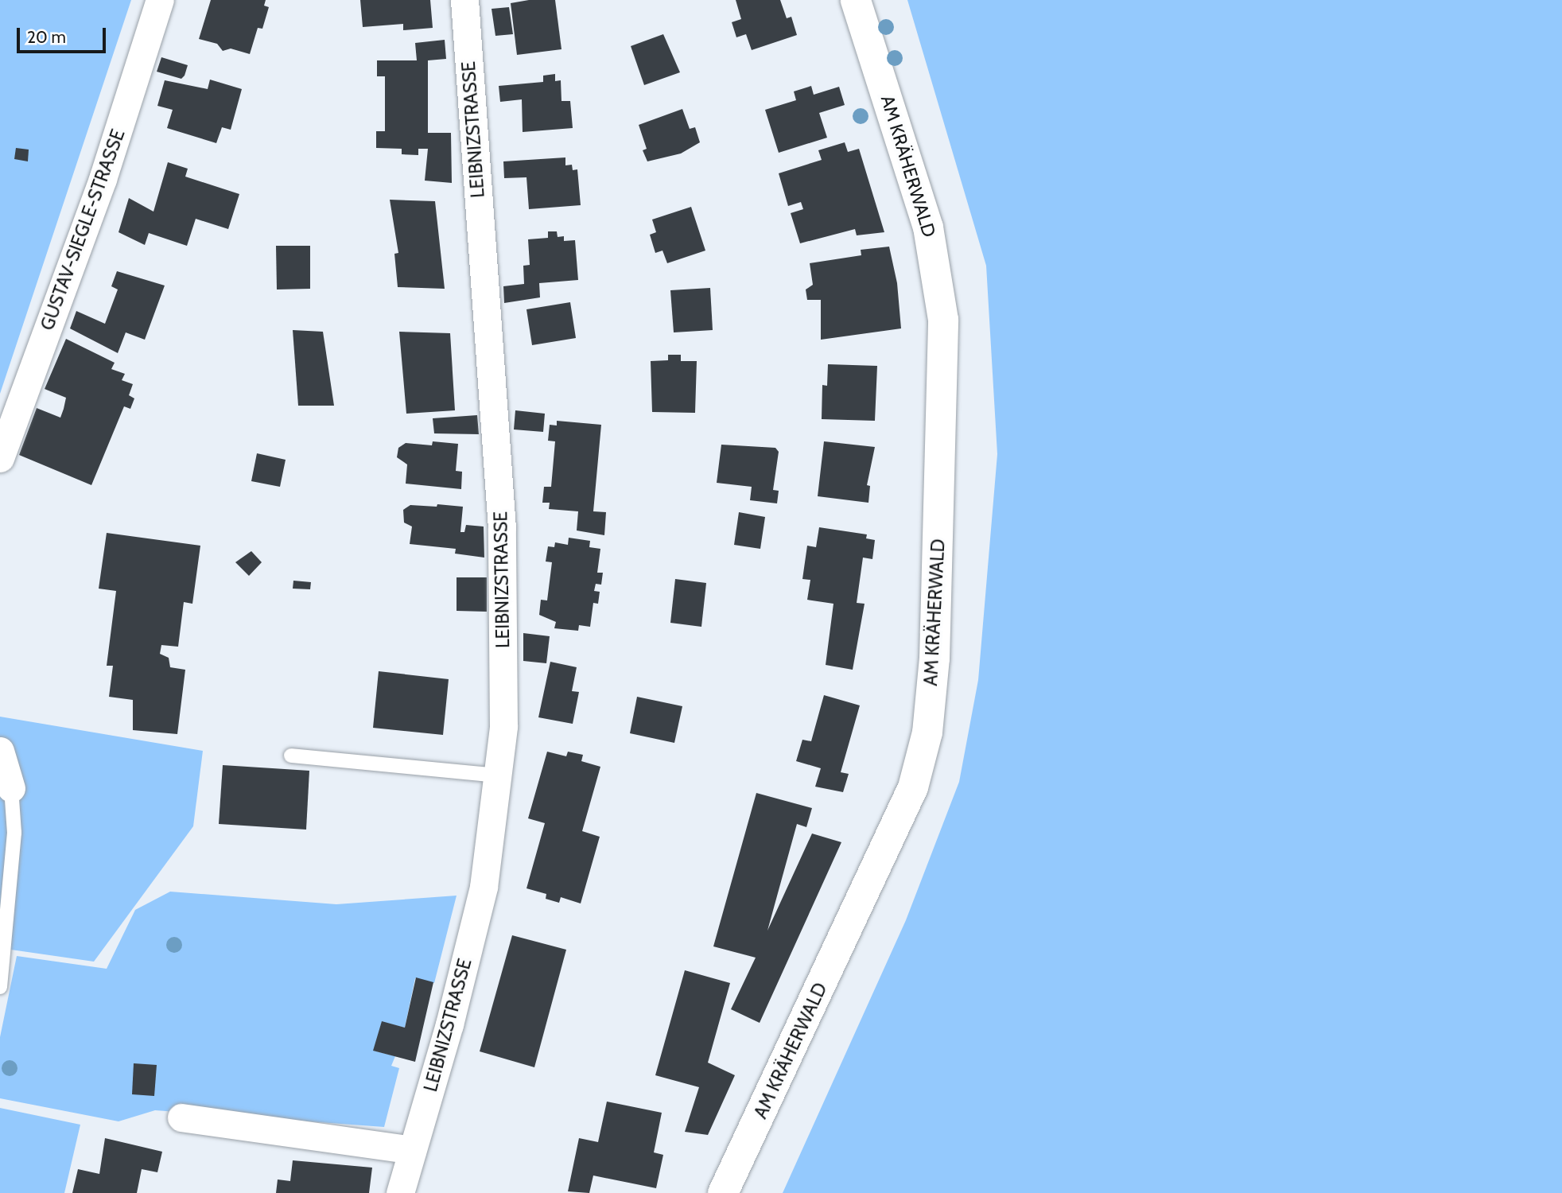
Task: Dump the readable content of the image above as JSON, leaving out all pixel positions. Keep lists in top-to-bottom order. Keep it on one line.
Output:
{"streets":{"main road":["AM KRÄHERWALD"],"street":["LEIBNIZSTRASSE","GUSTAV-SIEGLE-STRASSE"]},"scale_bar":"20 m"}
